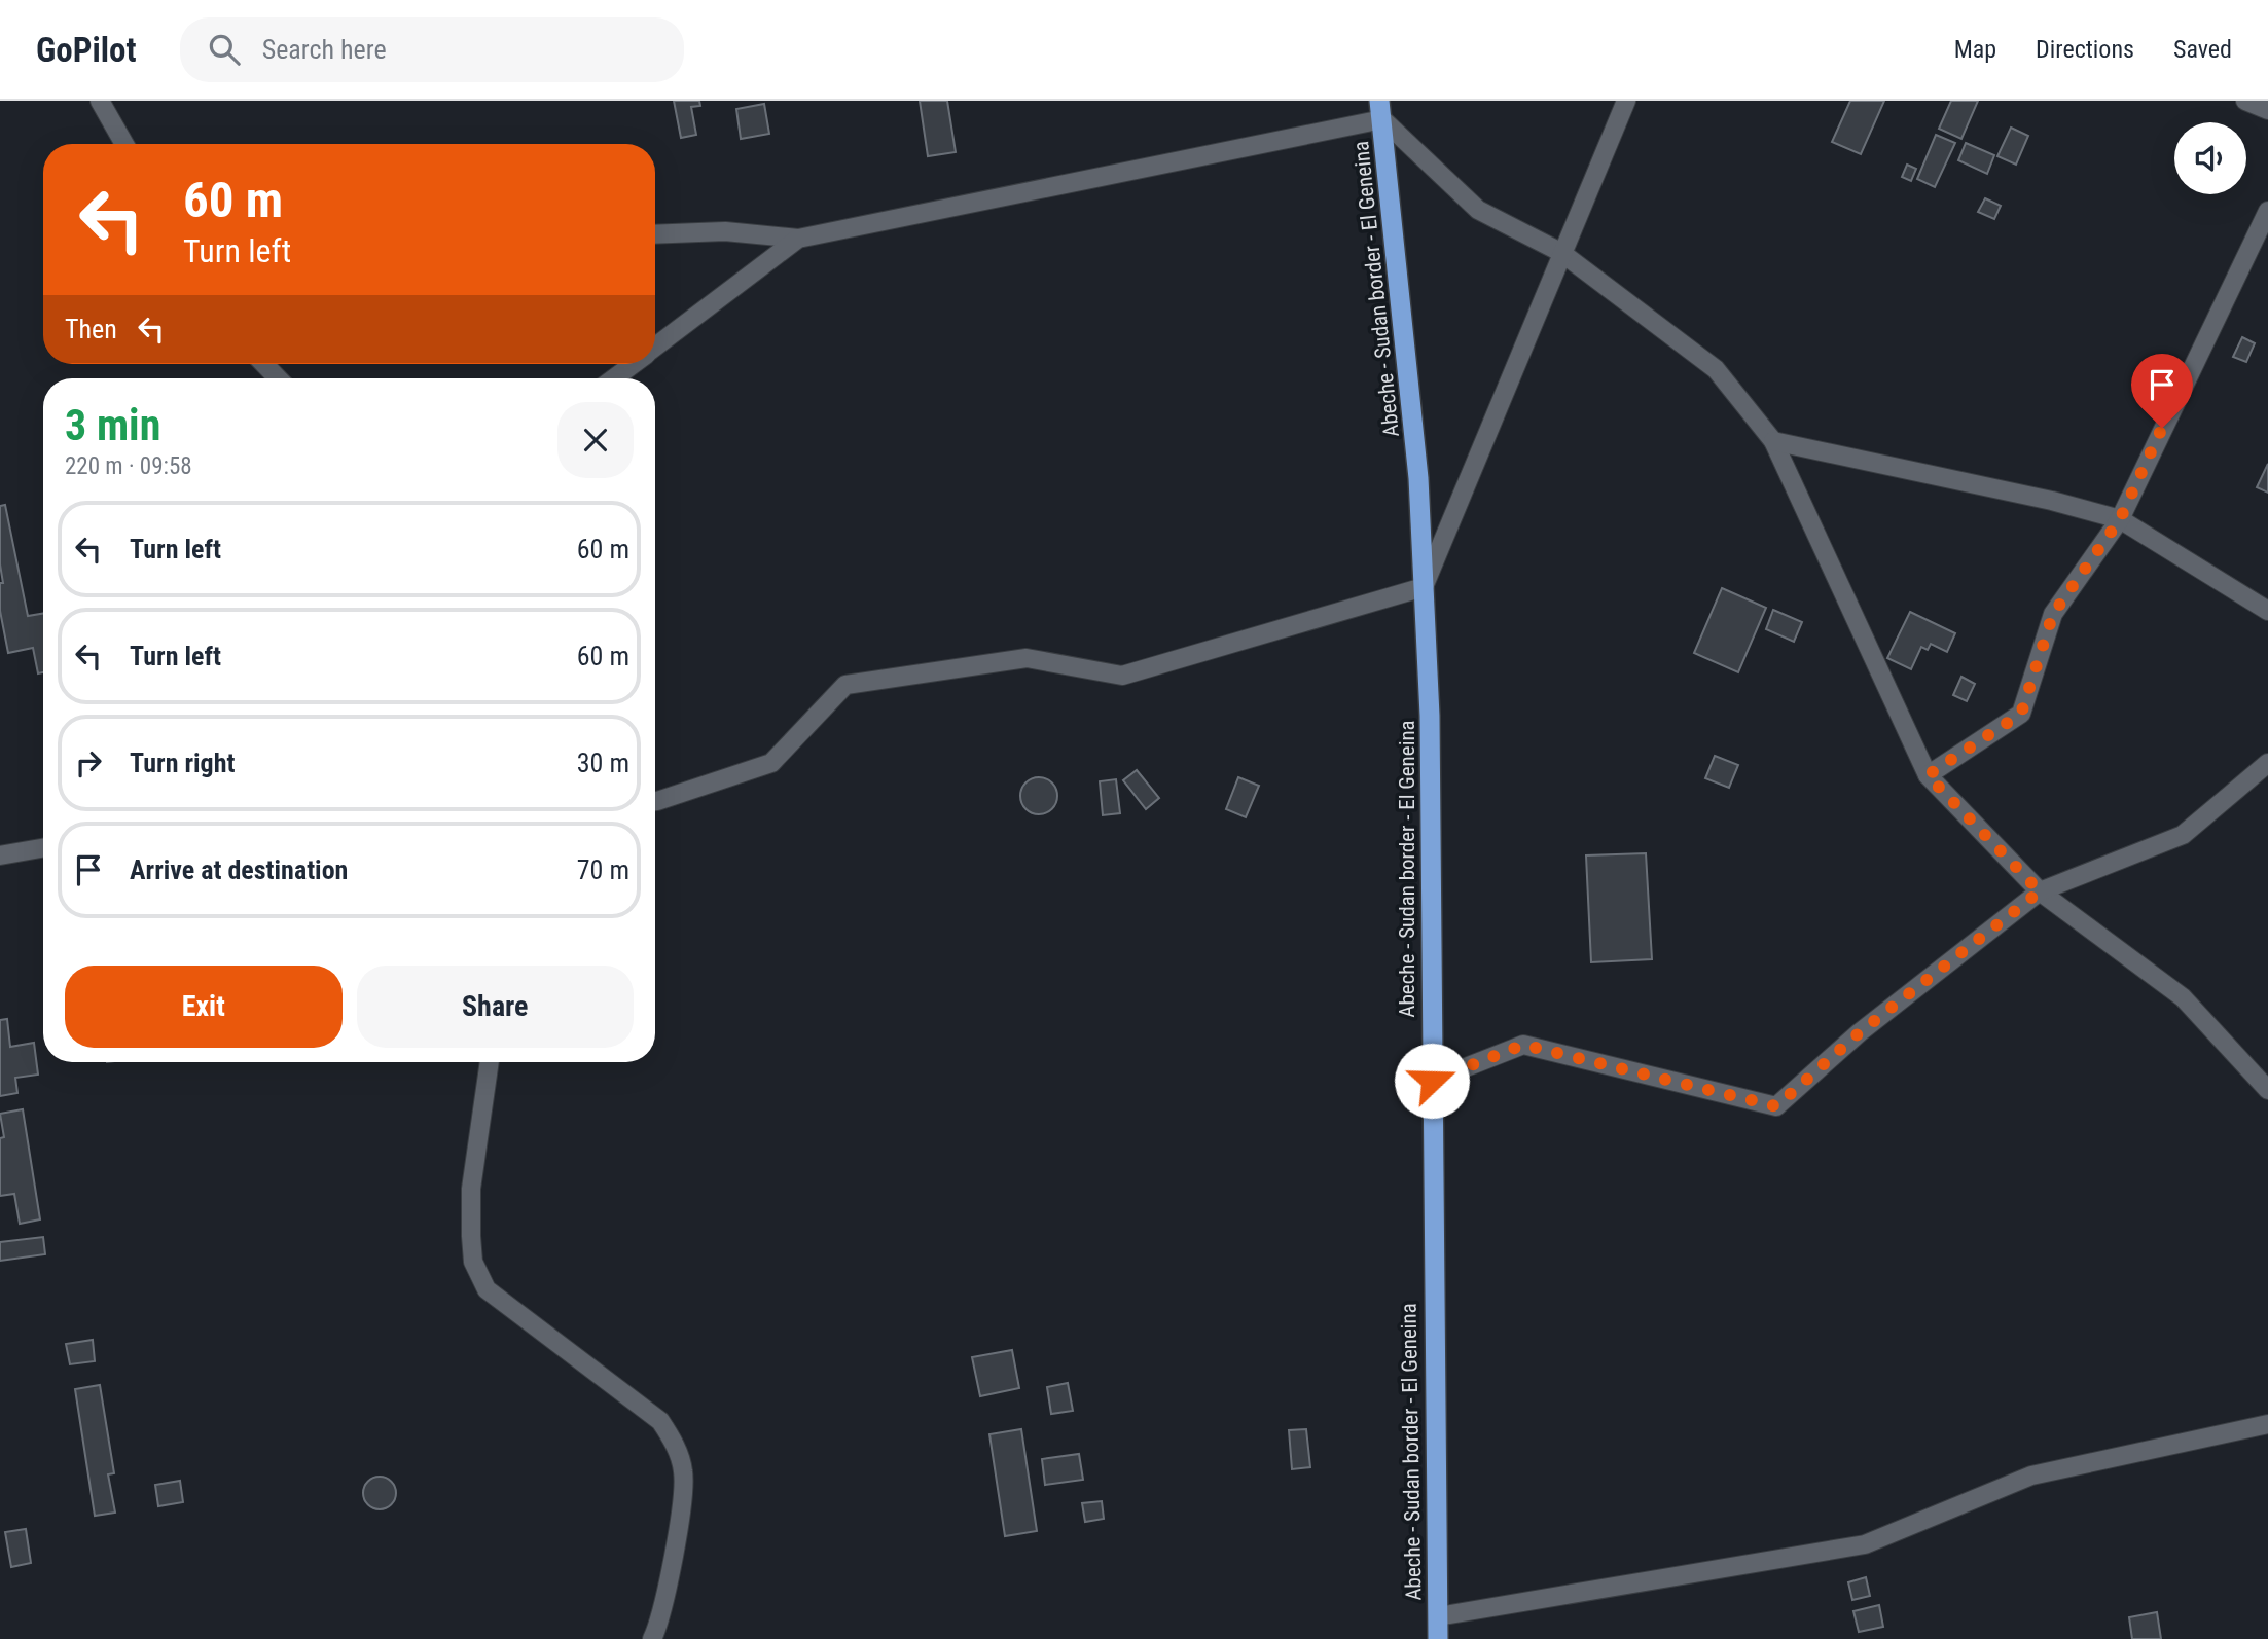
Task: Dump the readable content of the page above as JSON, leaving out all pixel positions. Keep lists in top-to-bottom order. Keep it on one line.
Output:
{"streets":{"highway":["Abeche - Sudan border - El Geneina"]},"page":{"header":"GoPilot","search":"Search here","nav":["Map","Directions","Saved"],"turn":["60 m","Turn left"],"then":"Then","heading":["3 min","220 m · 09:58"],"list":[{"name":"Turn left","value":"60 m"},{"name":"Turn left","value":"60 m"},{"name":"Turn right","value":"30 m"},{"name":"Arrive at destination","value":"70 m"}],"buttons":["Exit","Share"]}}
